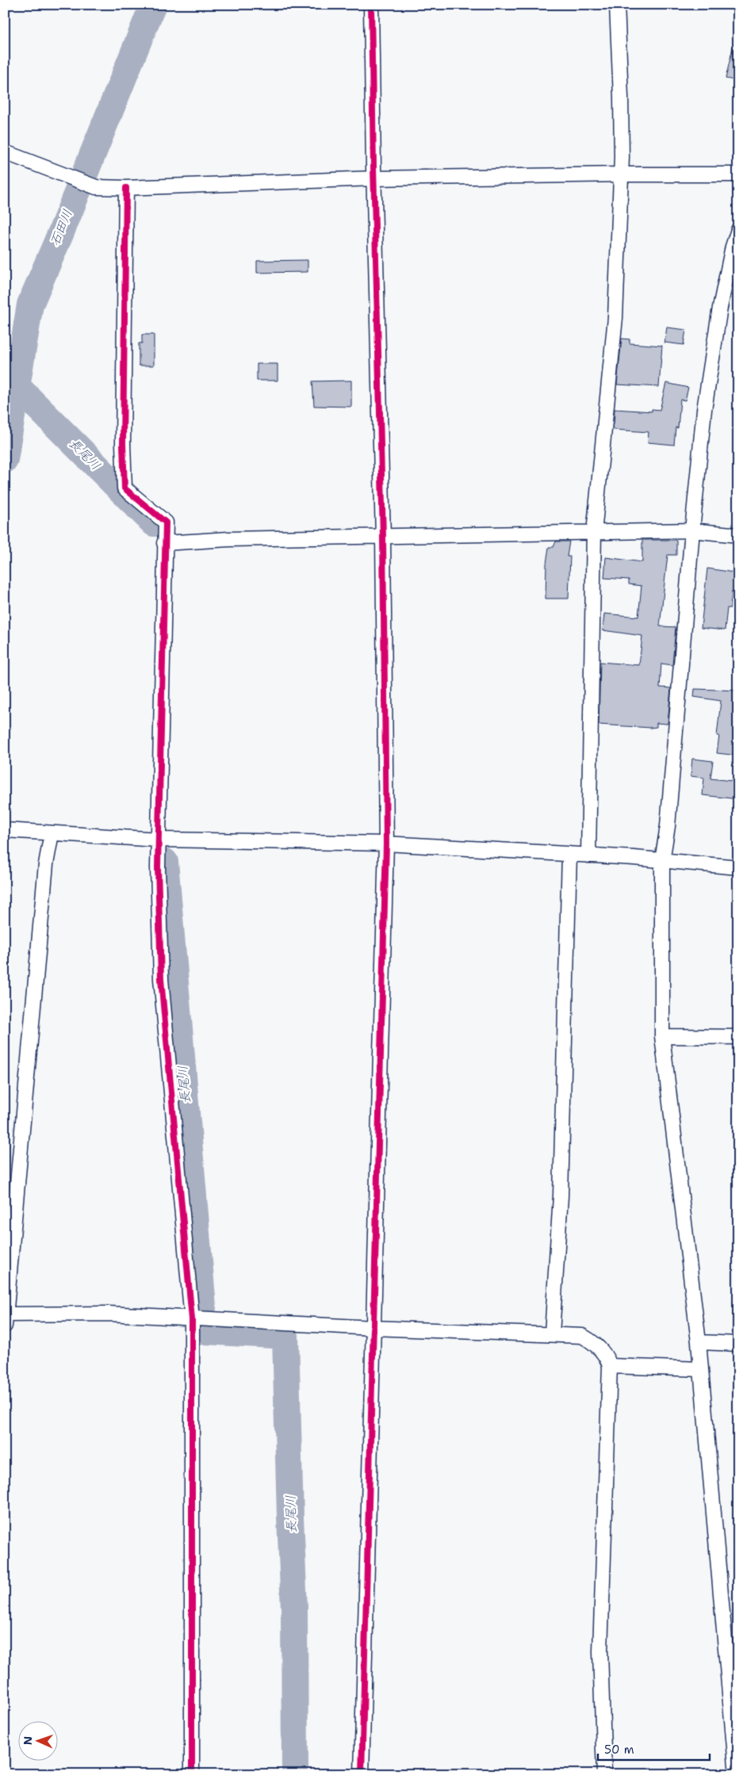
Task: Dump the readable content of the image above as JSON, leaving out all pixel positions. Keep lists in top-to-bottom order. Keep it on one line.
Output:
{"water":["石田川","長尾川"],"scale_bar":"50 m","north":"left"}
